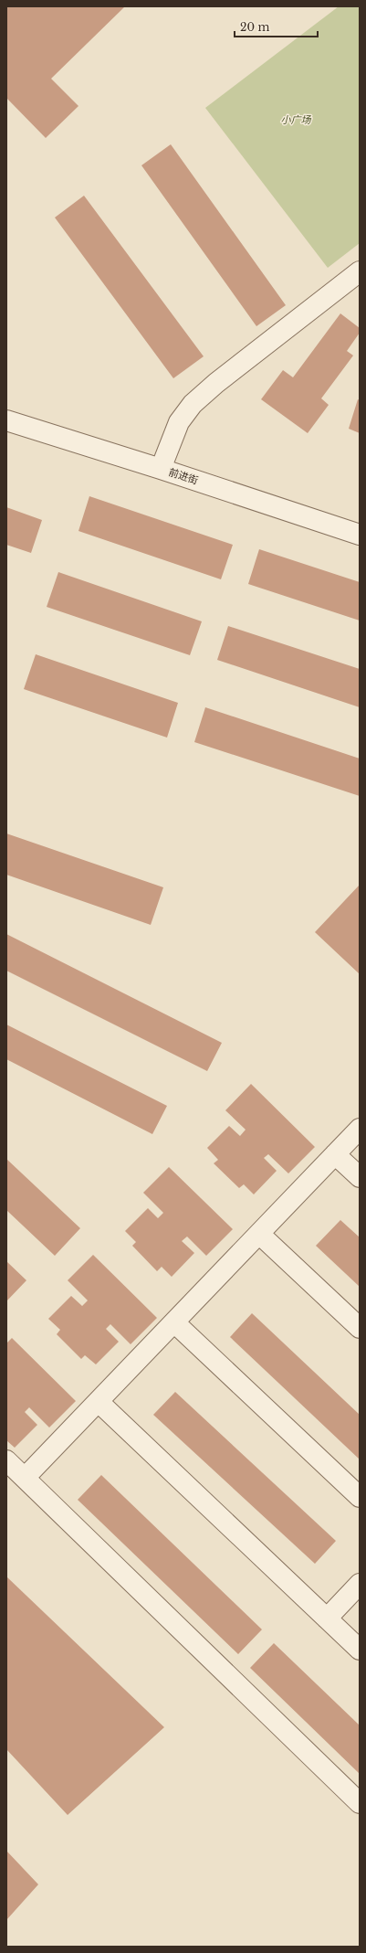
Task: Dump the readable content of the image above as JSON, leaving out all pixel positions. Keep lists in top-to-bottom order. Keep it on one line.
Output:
{"streets":{"street":["前进街"]},"parks":["小广场"],"scale_bar":"20 m"}
